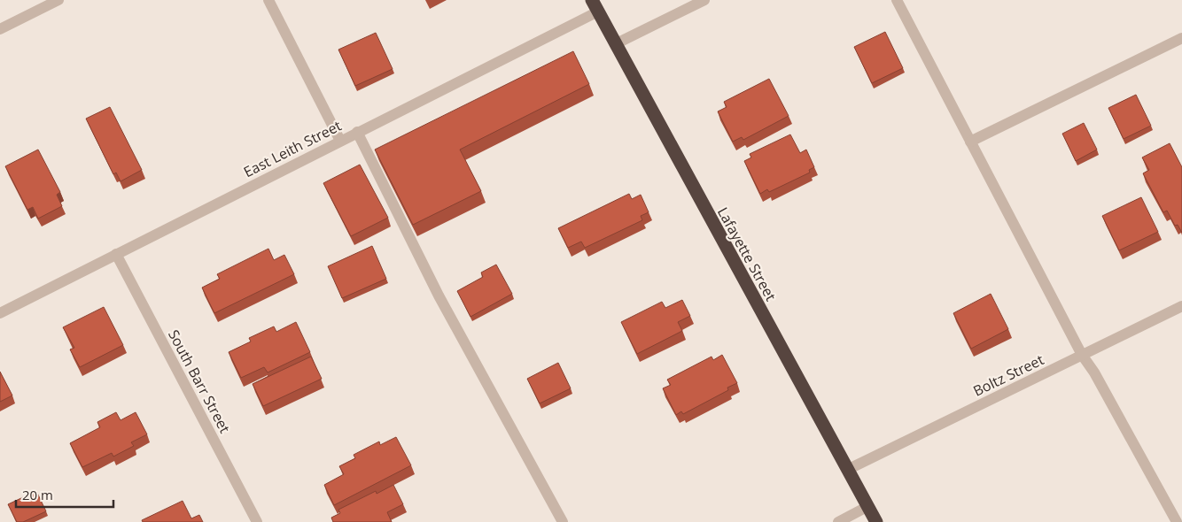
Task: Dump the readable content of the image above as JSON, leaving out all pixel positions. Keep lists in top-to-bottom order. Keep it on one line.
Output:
{"streets":{"highway":["Lafayette Street"],"street":["East Leith Street","Boltz Street","South Barr Street"]},"crossings":[["East Leith Street","Lafayette Street"],["East Leith Street","South Barr Street"],["Lafayette Street","Boltz Street"]],"scale_bar":"20 m"}
